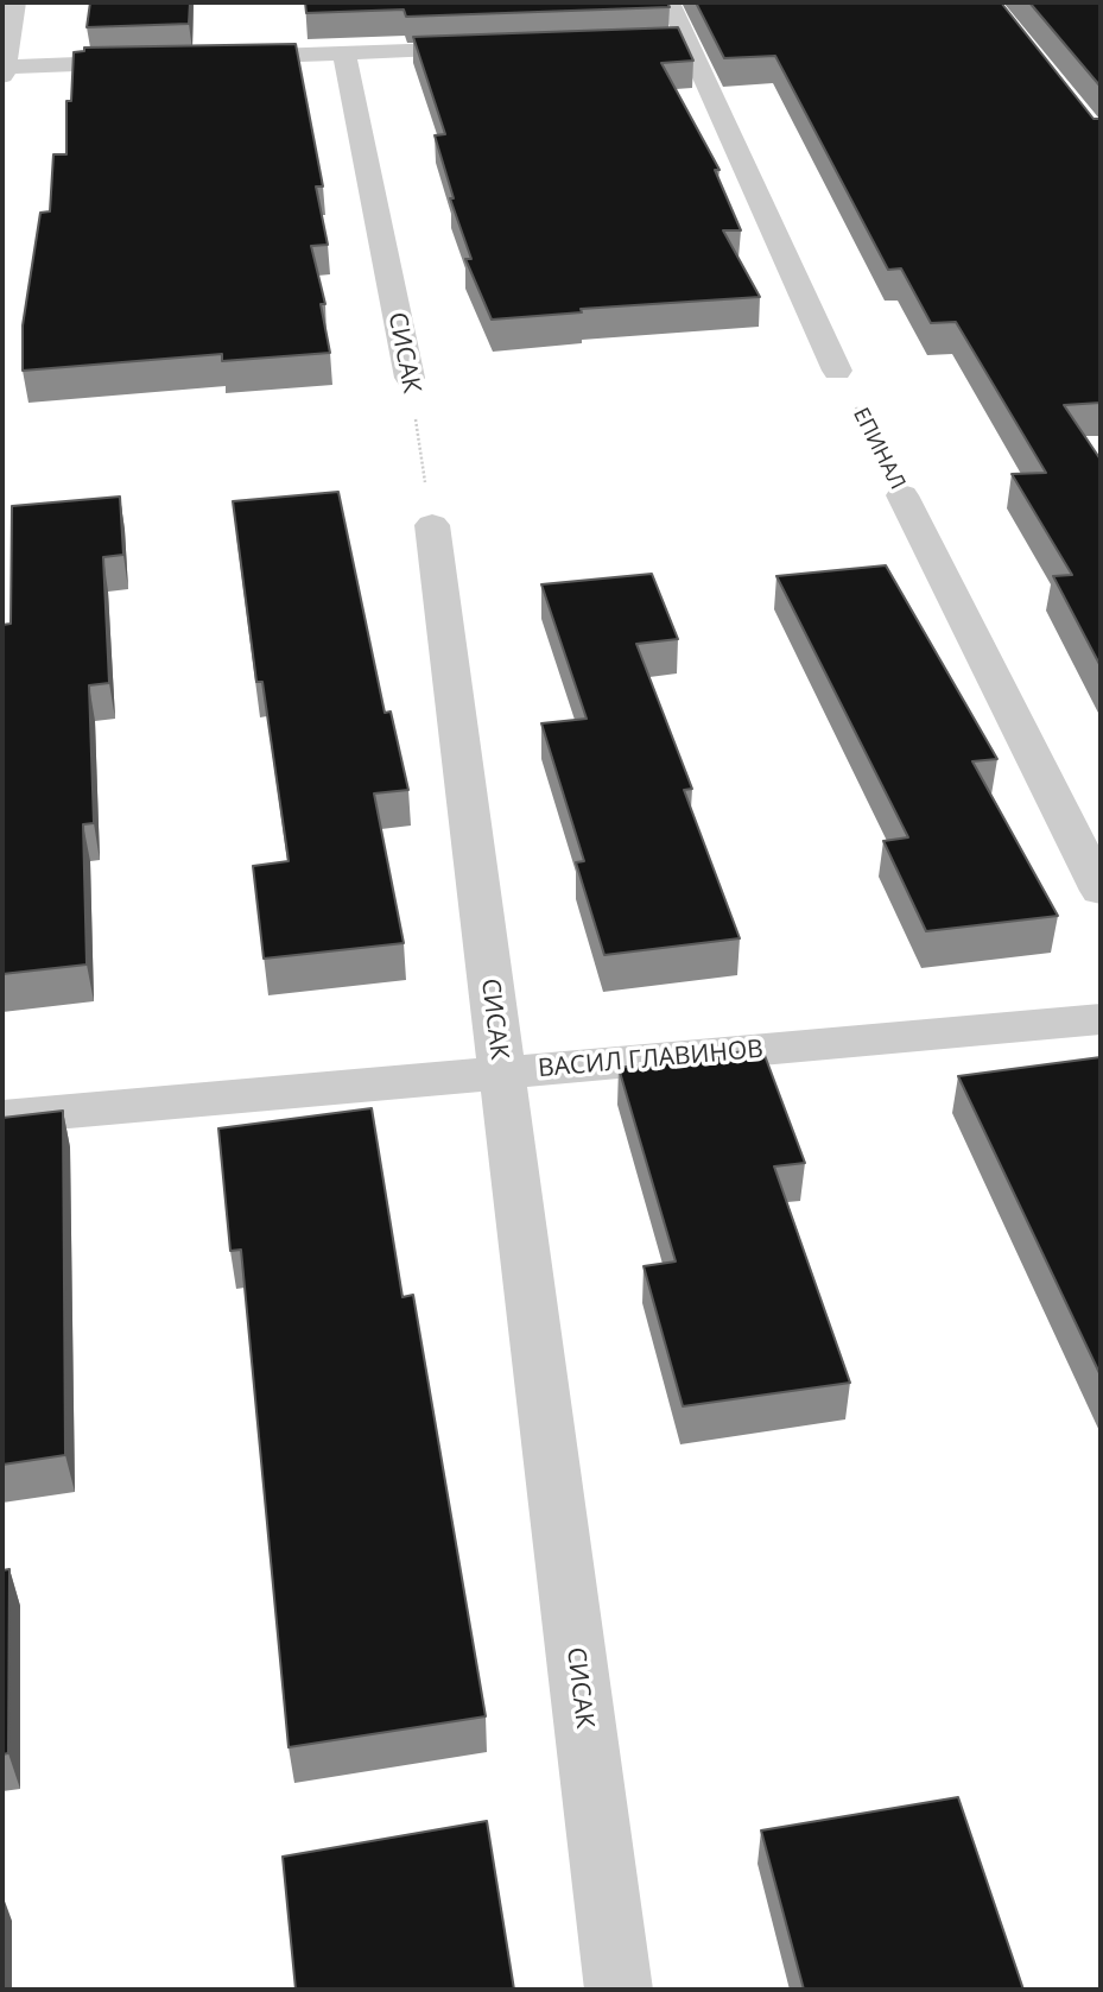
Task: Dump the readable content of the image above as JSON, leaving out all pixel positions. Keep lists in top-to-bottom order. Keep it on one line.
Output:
{"streets":{"street":["СИСАК","ЕПИНАЛ","ВАСИЛ ГЛАВИНОВ"]},"crossings":[["СИСАК","ВАСИЛ ГЛАВИНОВ"]]}
